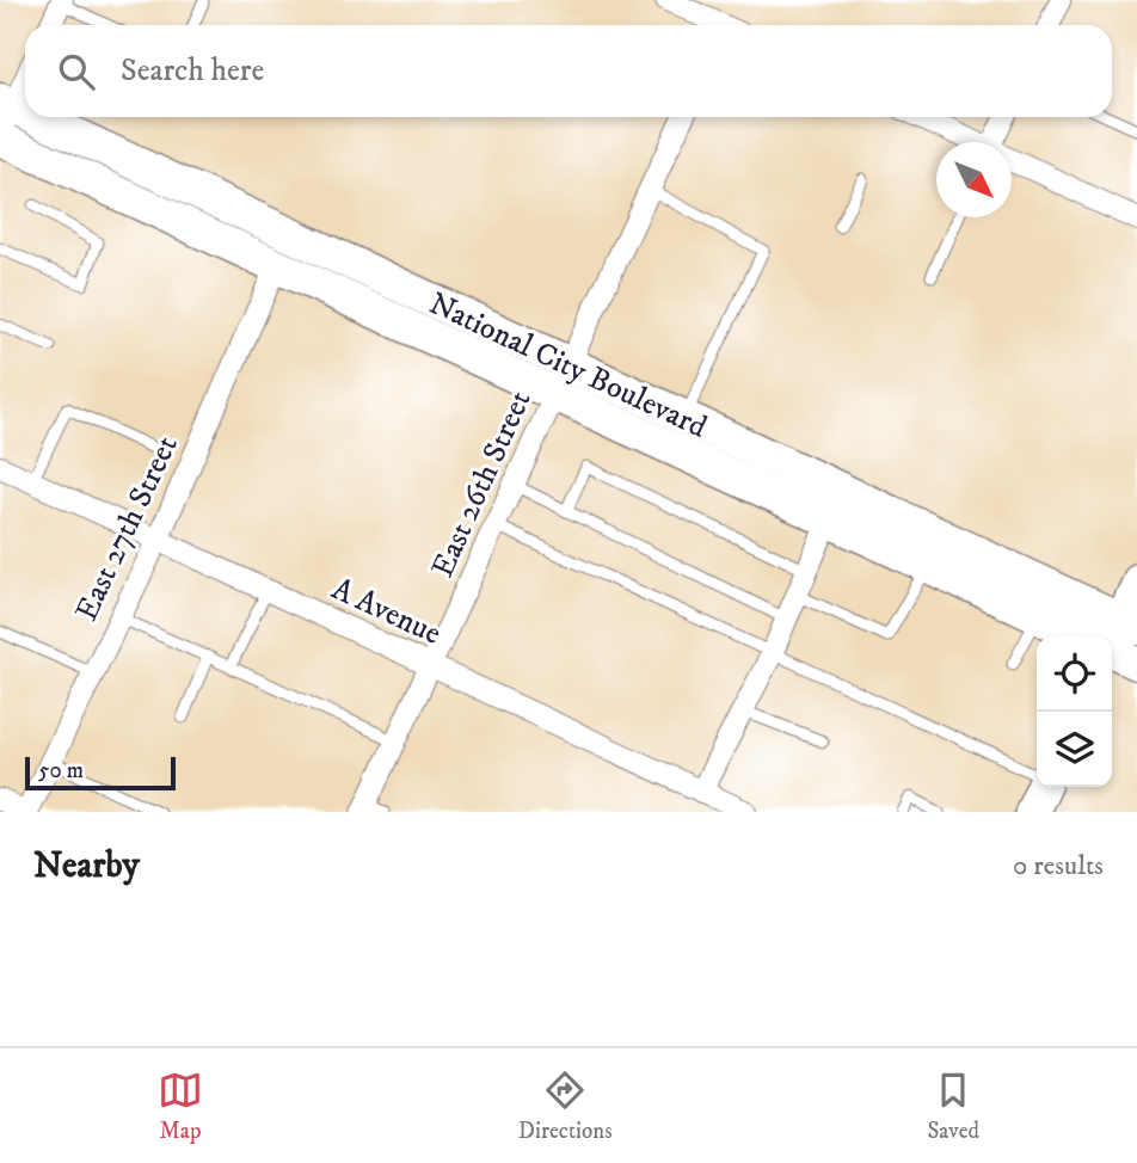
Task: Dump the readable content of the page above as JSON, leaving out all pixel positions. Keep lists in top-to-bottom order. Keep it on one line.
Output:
{"streets":{"main road":["National City Boulevard"],"street":["East 26th Street","East 27th Street","A Avenue"]},"crossings":[["National City Boulevard","East 26th Street"],["National City Boulevard","East 27th Street"],["East 26th Street","A Avenue"],["East 27th Street","A Avenue"]],"scale_bar":"50 m","north":"bottom right","page":{"search":"Search here","scale":"50 m","heading":["Nearby","0 results"],"nav":["Map","Directions","Saved"]}}
